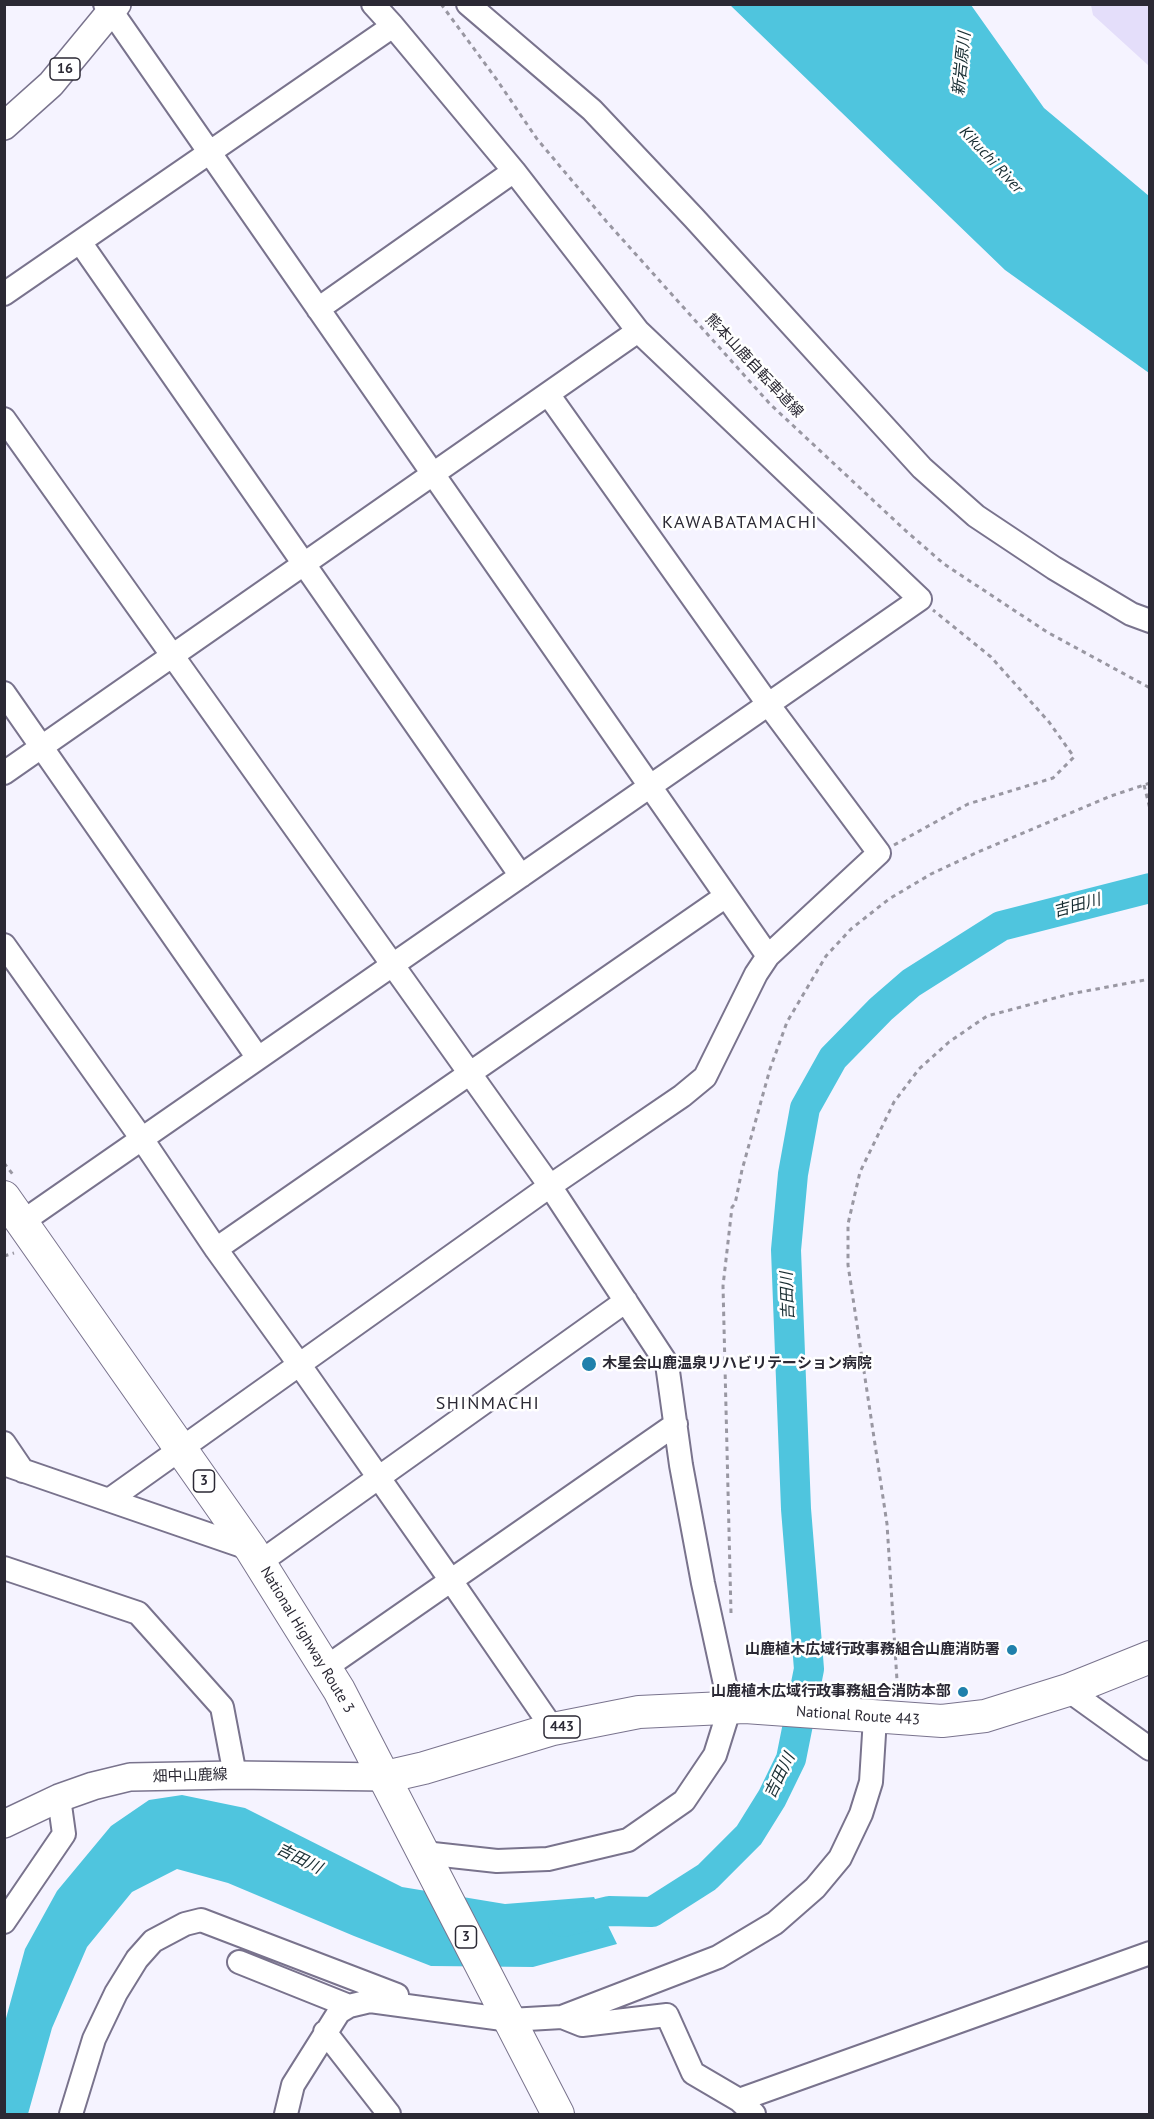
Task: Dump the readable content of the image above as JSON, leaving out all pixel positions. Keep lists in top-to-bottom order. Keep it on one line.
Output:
{"streets":{"highway":["3","National Highway Route 3","National Route 443","443"],"main road":["16","畑中山鹿線"],"path":["熊本山鹿自転車道線"]},"crossings":[["National Highway Route 3","National Route 443"],["National Highway Route 3","畑中山鹿線"],["National Route 443","畑中山鹿線"]],"districts":["KAWABATAMACHI","SHINMACHI"],"water":["新岩原川","Kikuchi River","吉田川"],"places":["木星会山鹿温泉リハビリテーション病院","山鹿植木広域行政事務組合山鹿消防署","山鹿植木広域行政事務組合消防本部"]}
